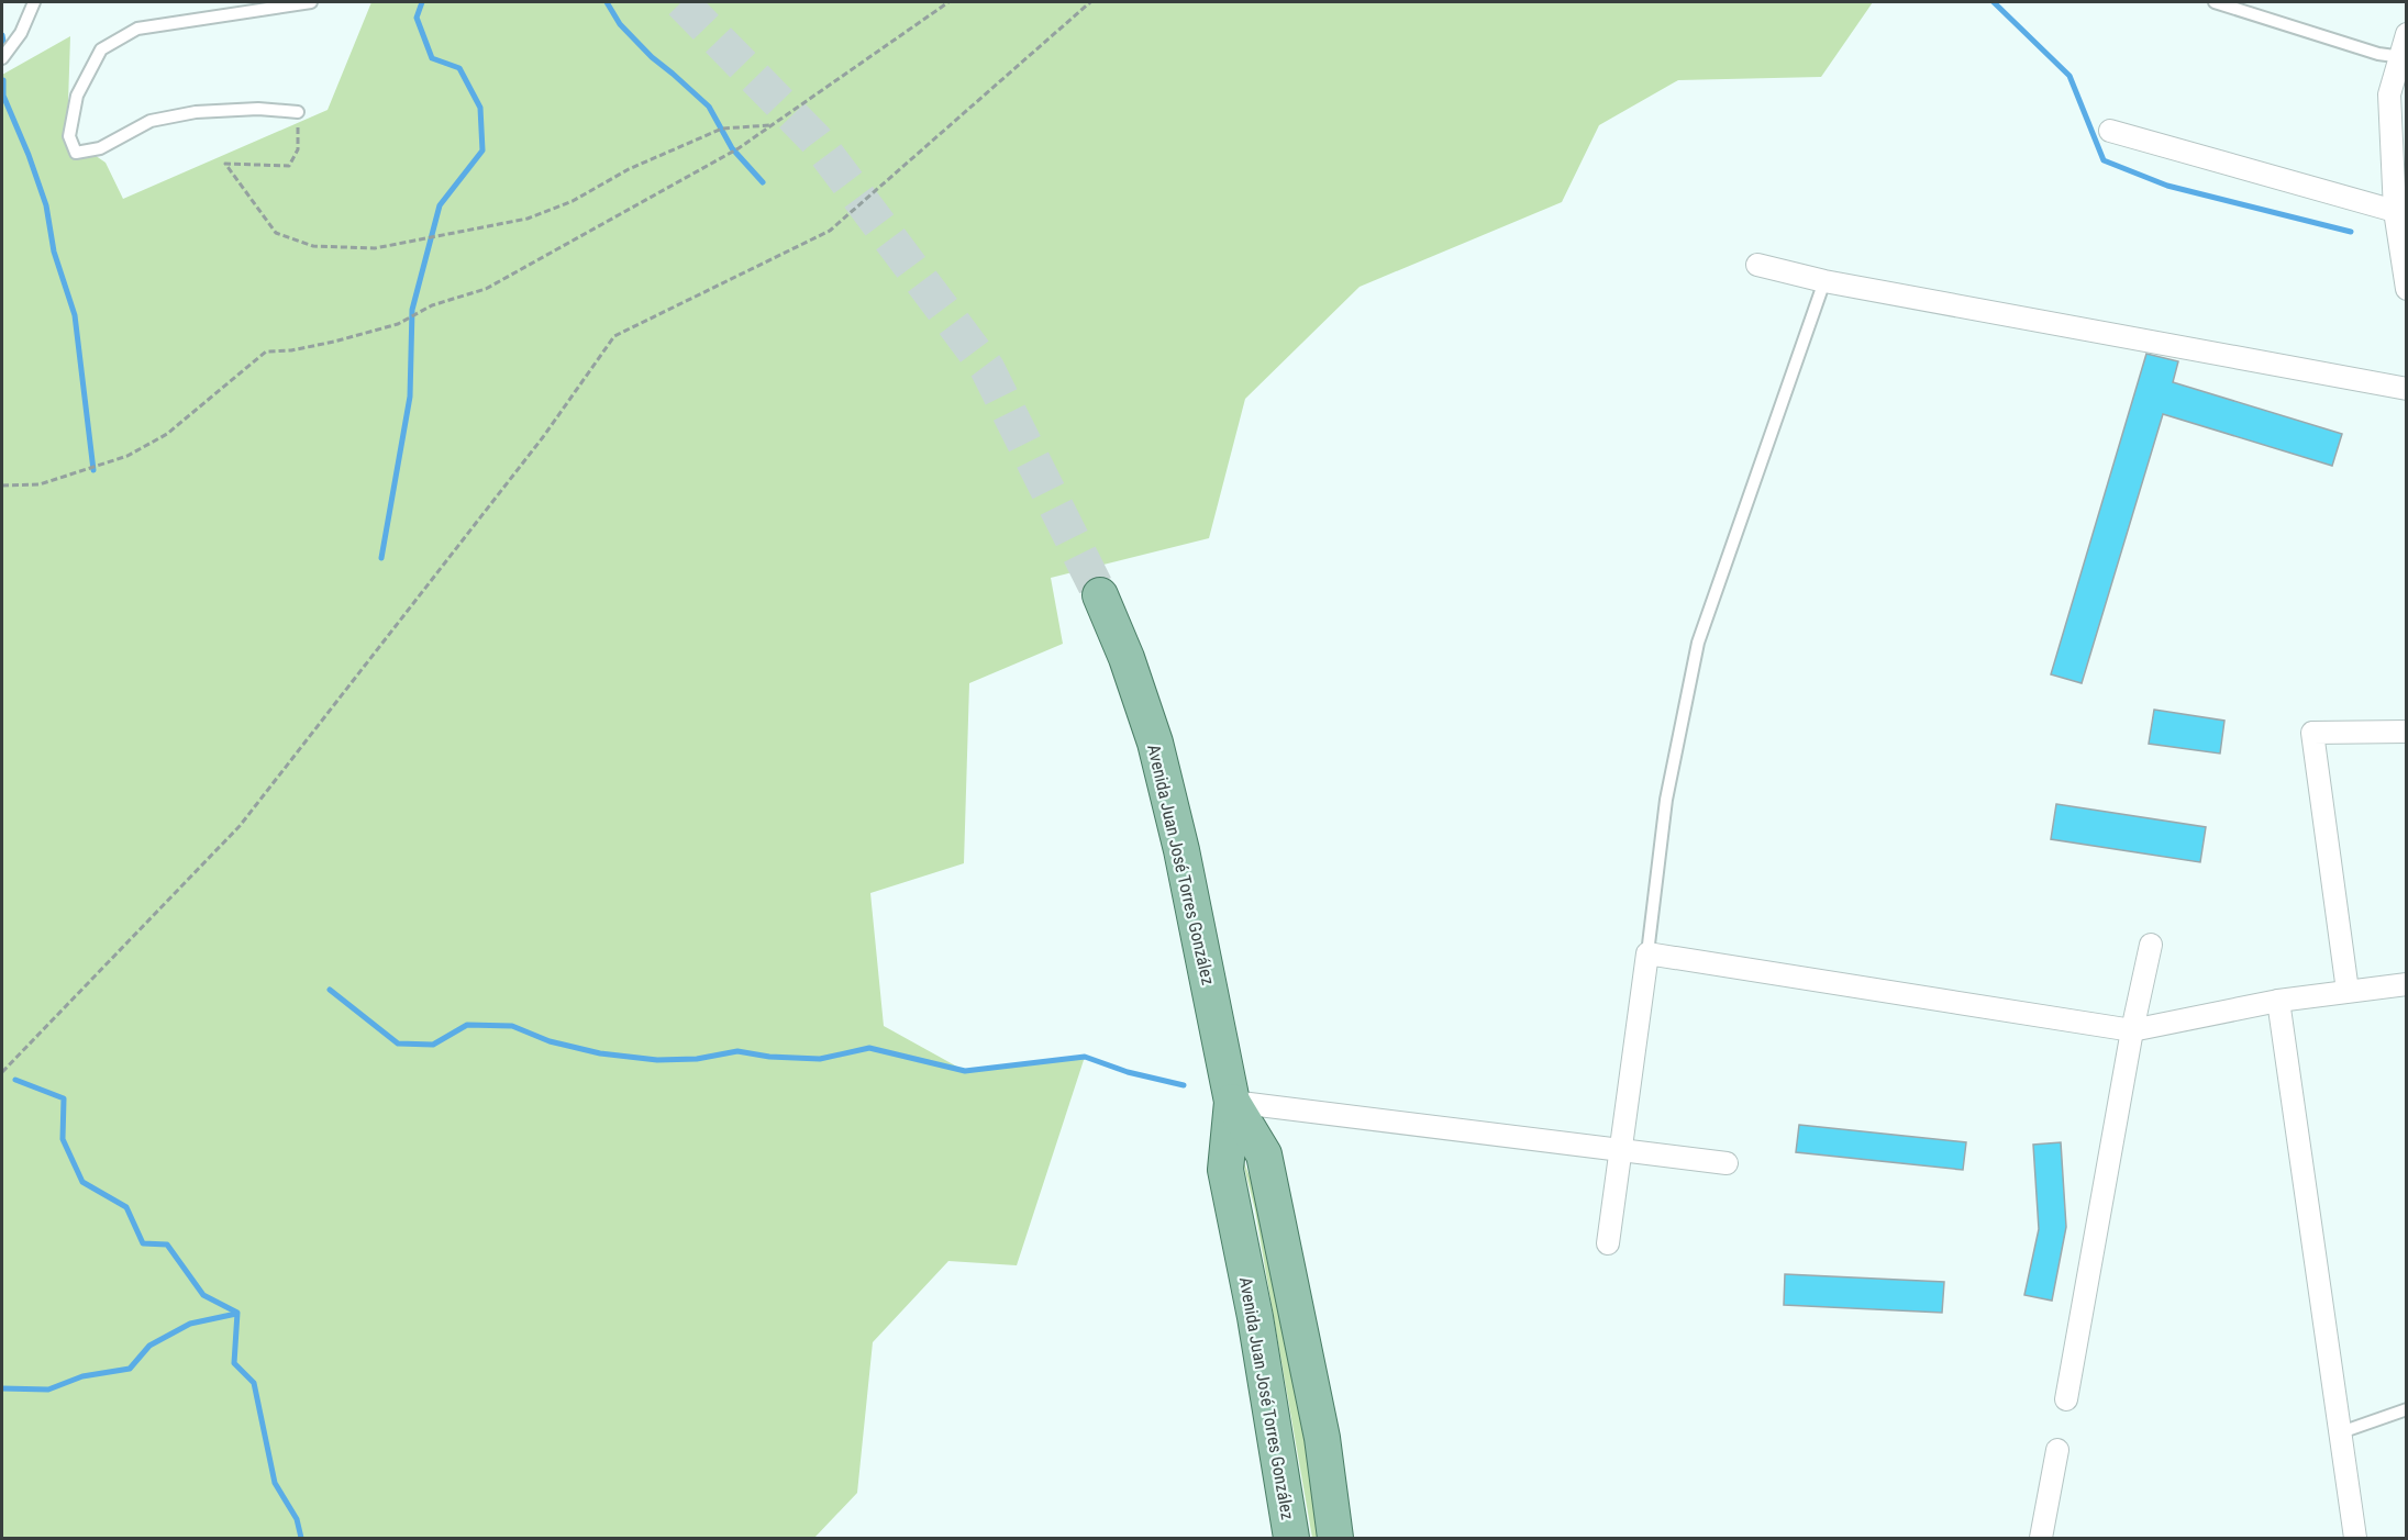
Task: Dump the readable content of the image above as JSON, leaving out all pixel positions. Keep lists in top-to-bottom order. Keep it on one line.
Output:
{"streets":{"main road":["Avenida Juan José Torres González"]}}
